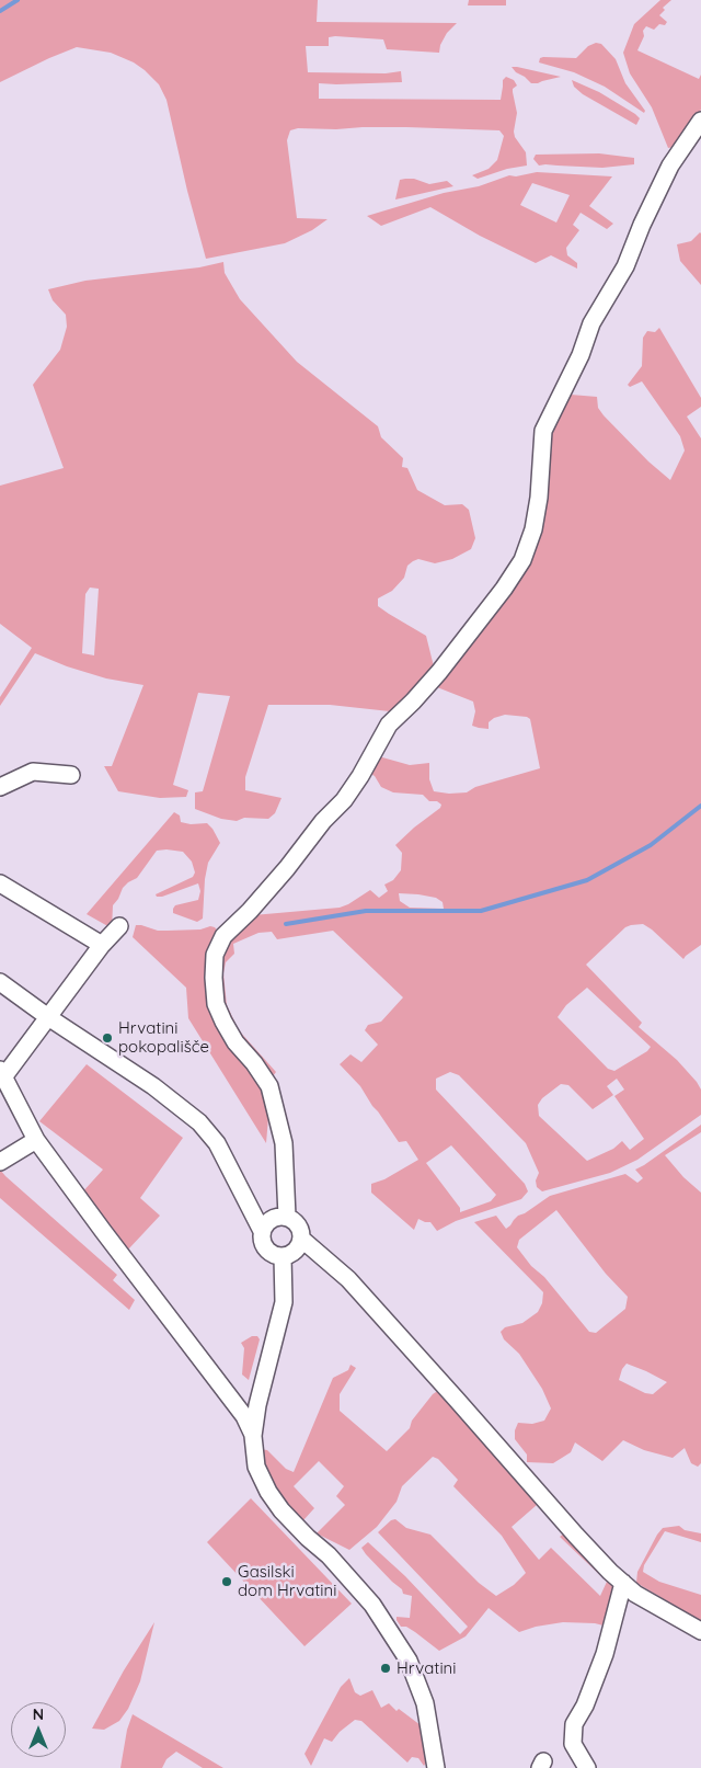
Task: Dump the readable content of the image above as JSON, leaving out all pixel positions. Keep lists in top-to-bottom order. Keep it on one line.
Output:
{"places":["Hrvatini pokopališče","Gasilski dom Hrvatini","Hrvatini"],"north":"top"}
